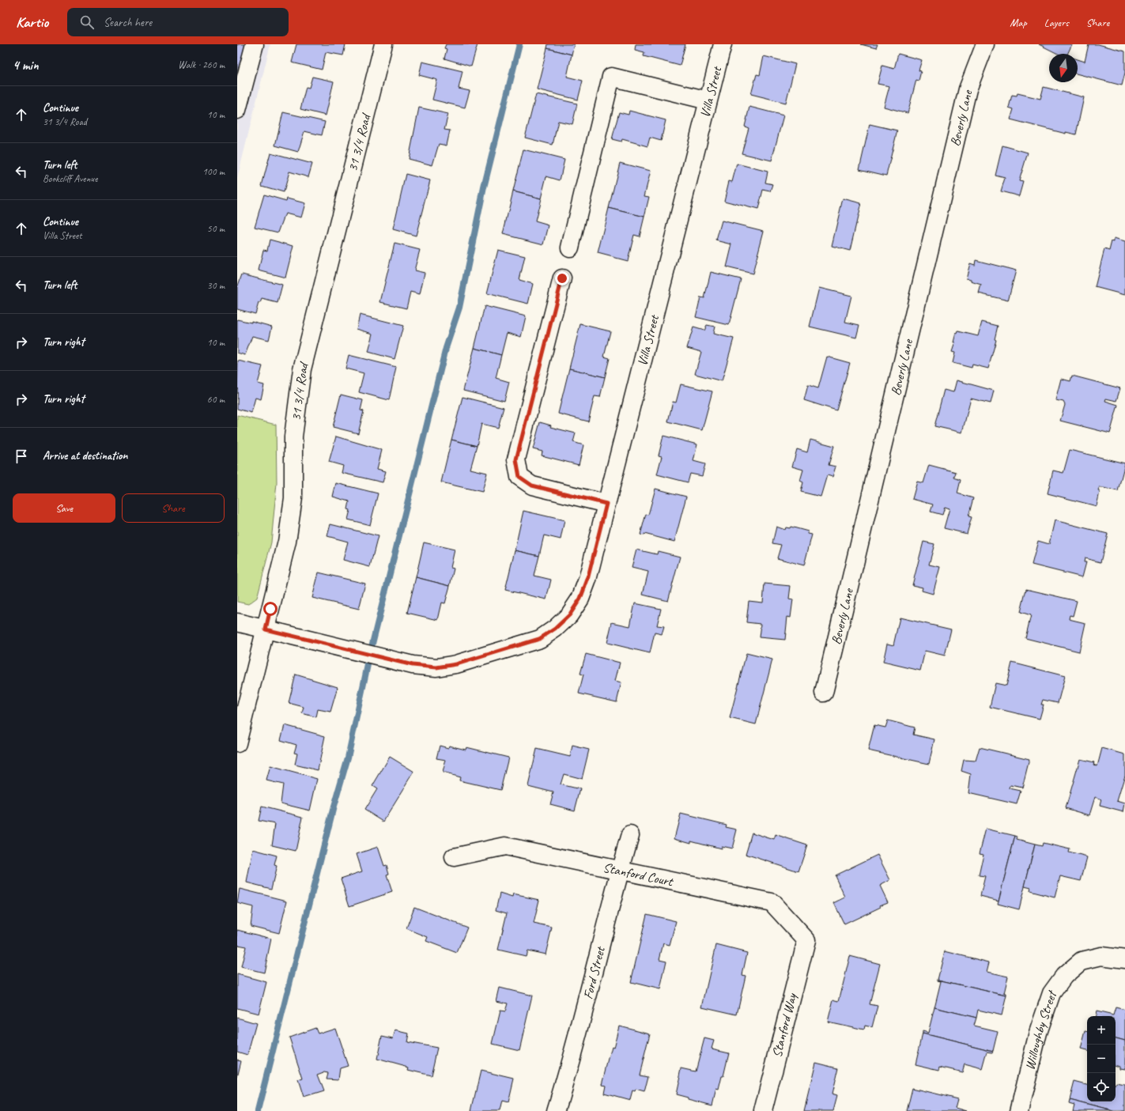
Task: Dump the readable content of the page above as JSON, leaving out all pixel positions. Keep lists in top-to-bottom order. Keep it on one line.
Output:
{"streets":{"street":["Villa Street","Beverly Lane","31 3/4 Road","Stanford Court","Ford Street","Stanford Way","Willoughby Street"]},"crossings":[["Villa Street","31 3/4 Road"],["Stanford Court","Ford Street"],["Stanford Court","Stanford Way"]],"north":"bottom","page":{"header":"Kartio","search":"Search here","nav":["Map","Layers","Share"],"heading":["4 min","Walk · 260 m"],"list":[["Continue","31 3/4 Road","10 m"],["Turn left","Bookcliff Avenue","100 m"],["Continue","Villa Street","50 m"],["Turn left","30 m"],["Turn right","10 m"],["Turn right","60 m"],"Arrive at destination"],"buttons":["Save","Share"],"map_buttons":["+","−"]}}
